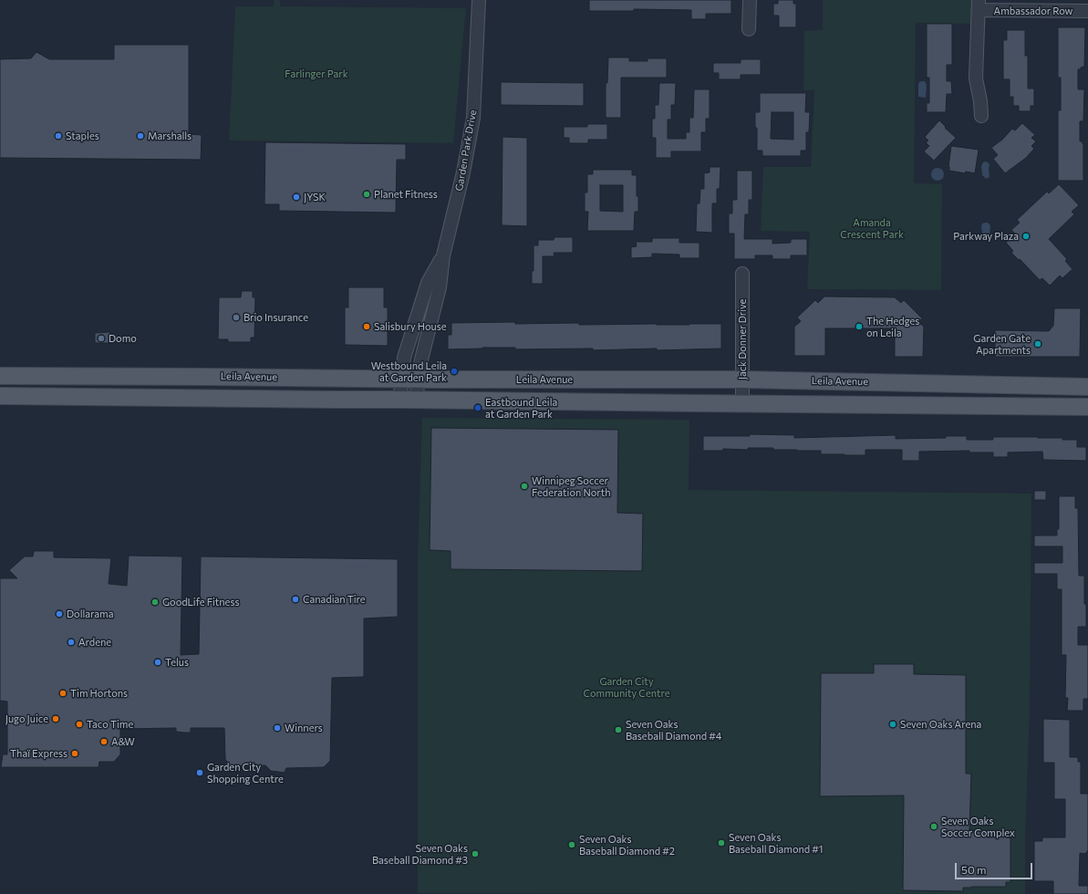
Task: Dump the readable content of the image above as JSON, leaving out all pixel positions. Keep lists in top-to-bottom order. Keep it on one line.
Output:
{"streets":{"main road":["Leila Avenue"],"street":["Ambassador Row","Garden Park Drive","Jack Donner Drive"]},"crossings":[["Garden Park Drive","Leila Avenue"],["Jack Donner Drive","Leila Avenue"]],"parks":["Farlinger Park","Amanda Crescent Park","Garden City Community Centre"],"places":["Staples","Marshalls","Planet Fitness","JYSK","Parkway Plaza","Brio Insurance","Salisbury House","The Hedges on Leila","Domo","Garden Gate Apartments","Westbound Leila at Garden Park","Eastbound Leila at Garden Park","Winnipeg Soccer Federation North","Canadian Tire","GoodLife Fitness","Dollarama","Ardene","Telus","Tim Hortons","Jugo Juice","Taco Time","Seven Oaks Arena","Winners","Seven Oaks Baseball Diamond #4","A&W","Thaï Express","Garden City Shopping Centre","Seven Oaks Soccer Complex","Seven Oaks Baseball Diamond #1","Seven Oaks Baseball Diamond #2","Seven Oaks Baseball Diamond #3"],"scale_bar":"50 m"}
